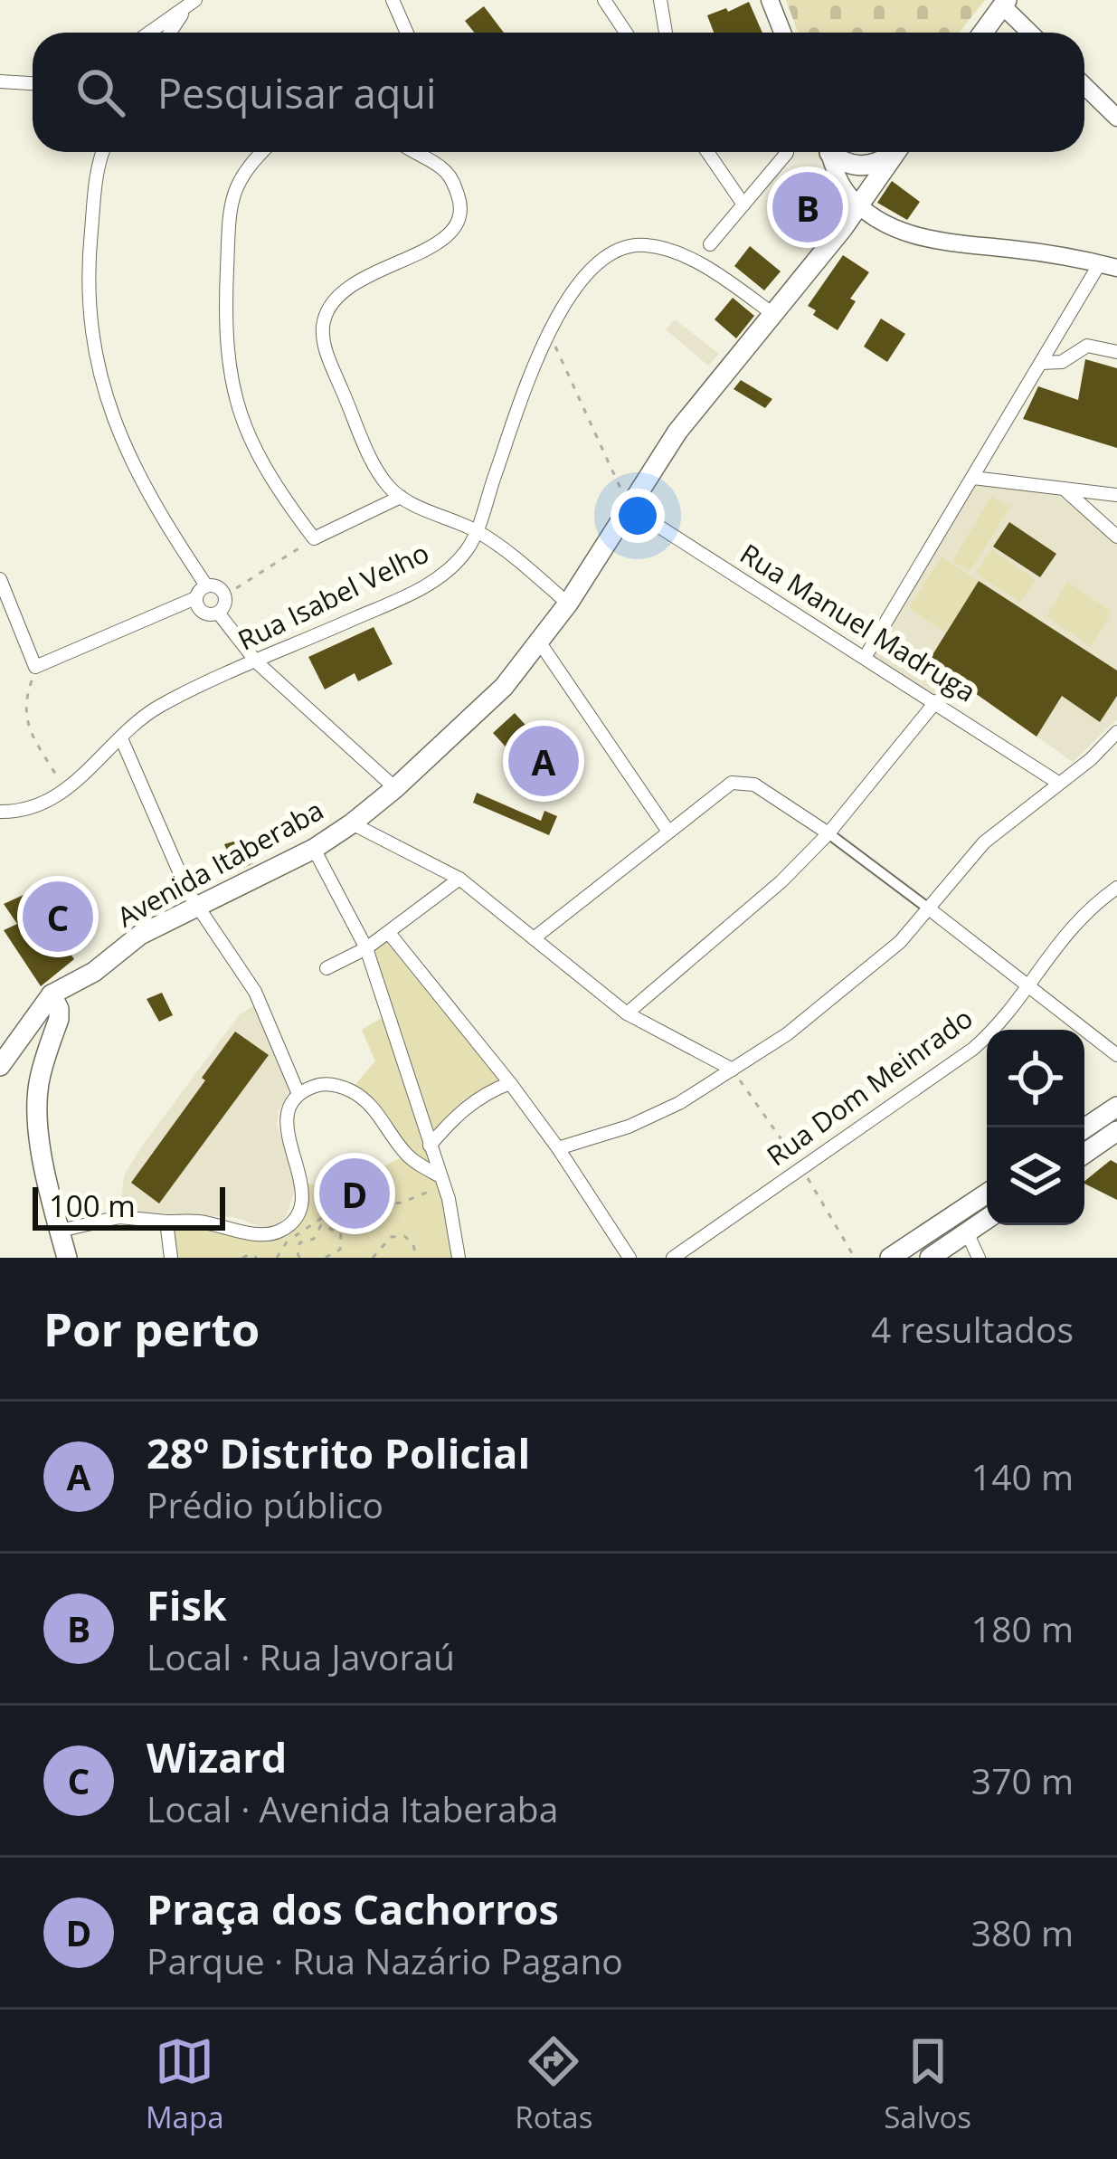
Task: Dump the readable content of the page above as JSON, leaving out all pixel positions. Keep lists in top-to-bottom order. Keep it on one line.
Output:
{"streets":{"main road":["Avenida Itaberaba"],"street":["Rua Isabel Velho","Rua Manuel Madruga","Rua Dom Meinrado"]},"crossings":[["Rua Isabel Velho","Avenida Itaberaba"],["Rua Manuel Madruga","Avenida Itaberaba"]],"scale_bar":"100 m","page":{"search":"Pesquisar aqui","pins":["B","A","C","D"],"scale":"100 m","heading":["Por perto","4 resultados"],"list":[{"mark":"A","name":"28º Distrito Policial","note":"Prédio público","value":"140 m"},{"mark":"B","name":"Fisk","note":"Local · Rua Javoraú","value":"180 m"},{"mark":"C","name":"Wizard","note":"Local · Avenida Itaberaba","value":"370 m"},{"mark":"D","name":"Praça dos Cachorros","note":"Parque · Rua Nazário Pagano","value":"380 m"}],"nav":["Mapa","Rotas","Salvos"]}}
